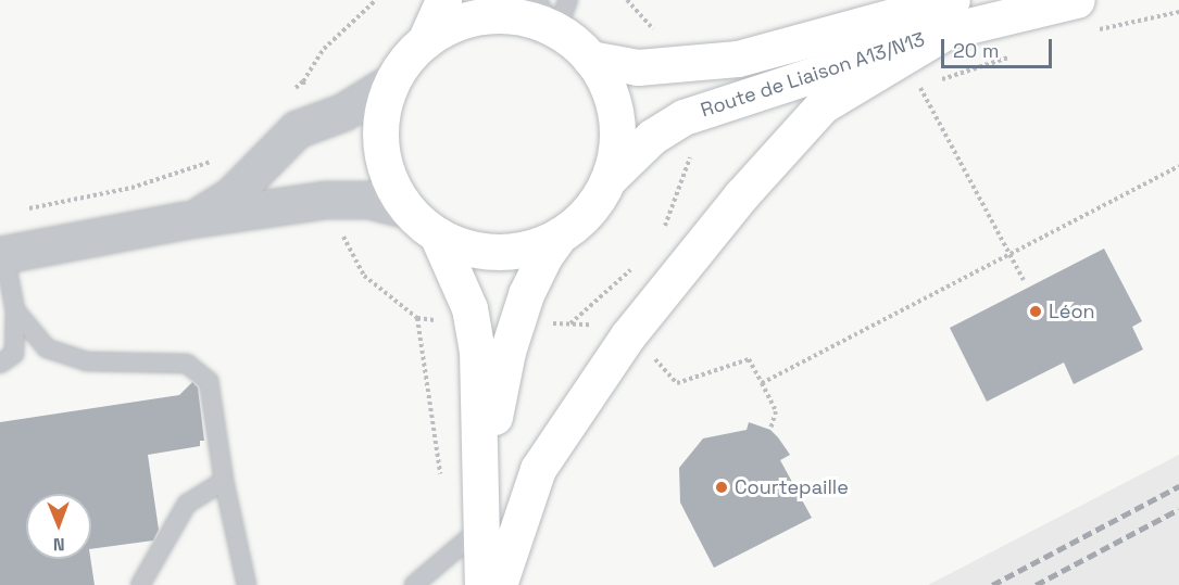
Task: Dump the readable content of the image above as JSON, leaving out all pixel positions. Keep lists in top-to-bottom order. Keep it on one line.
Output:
{"streets":{"main road":["Route de Liaison A13/N13"]},"places":["Léon","Courtepaille"],"scale_bar":"20 m","north":"bottom"}
